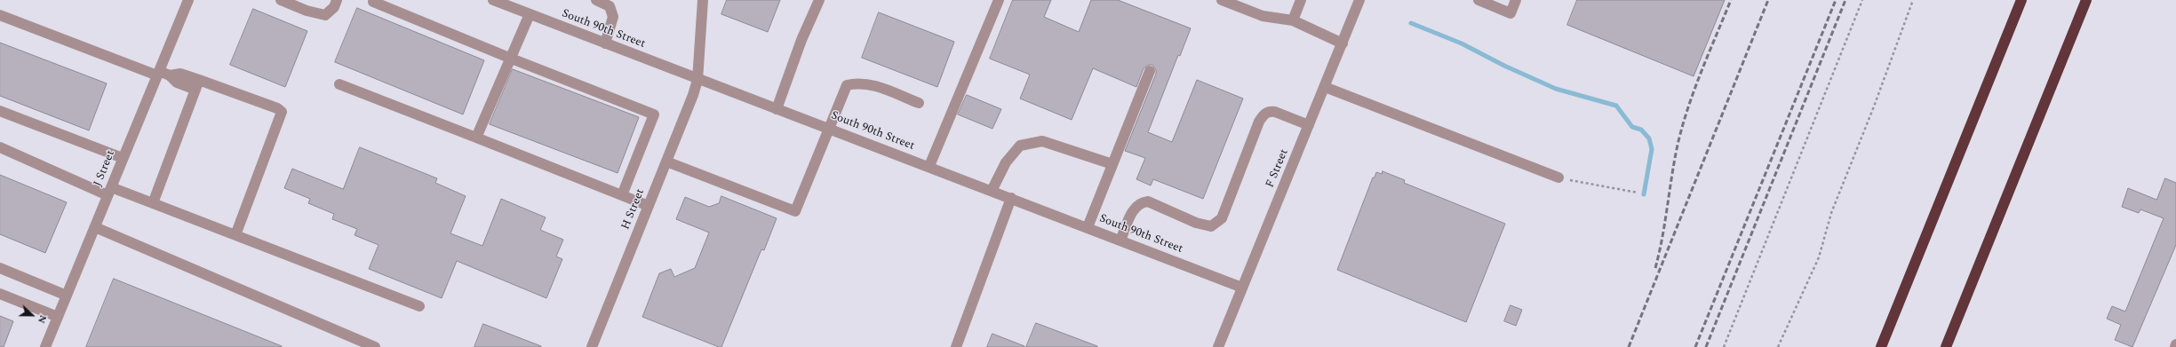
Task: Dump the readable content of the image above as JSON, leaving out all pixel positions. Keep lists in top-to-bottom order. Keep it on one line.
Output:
{"streets":{"street":["South 90th Street","J Street","F Street","H Street"]},"crossings":[["South 90th Street","F Street"],["South 90th Street","H Street"]],"north":"right"}
